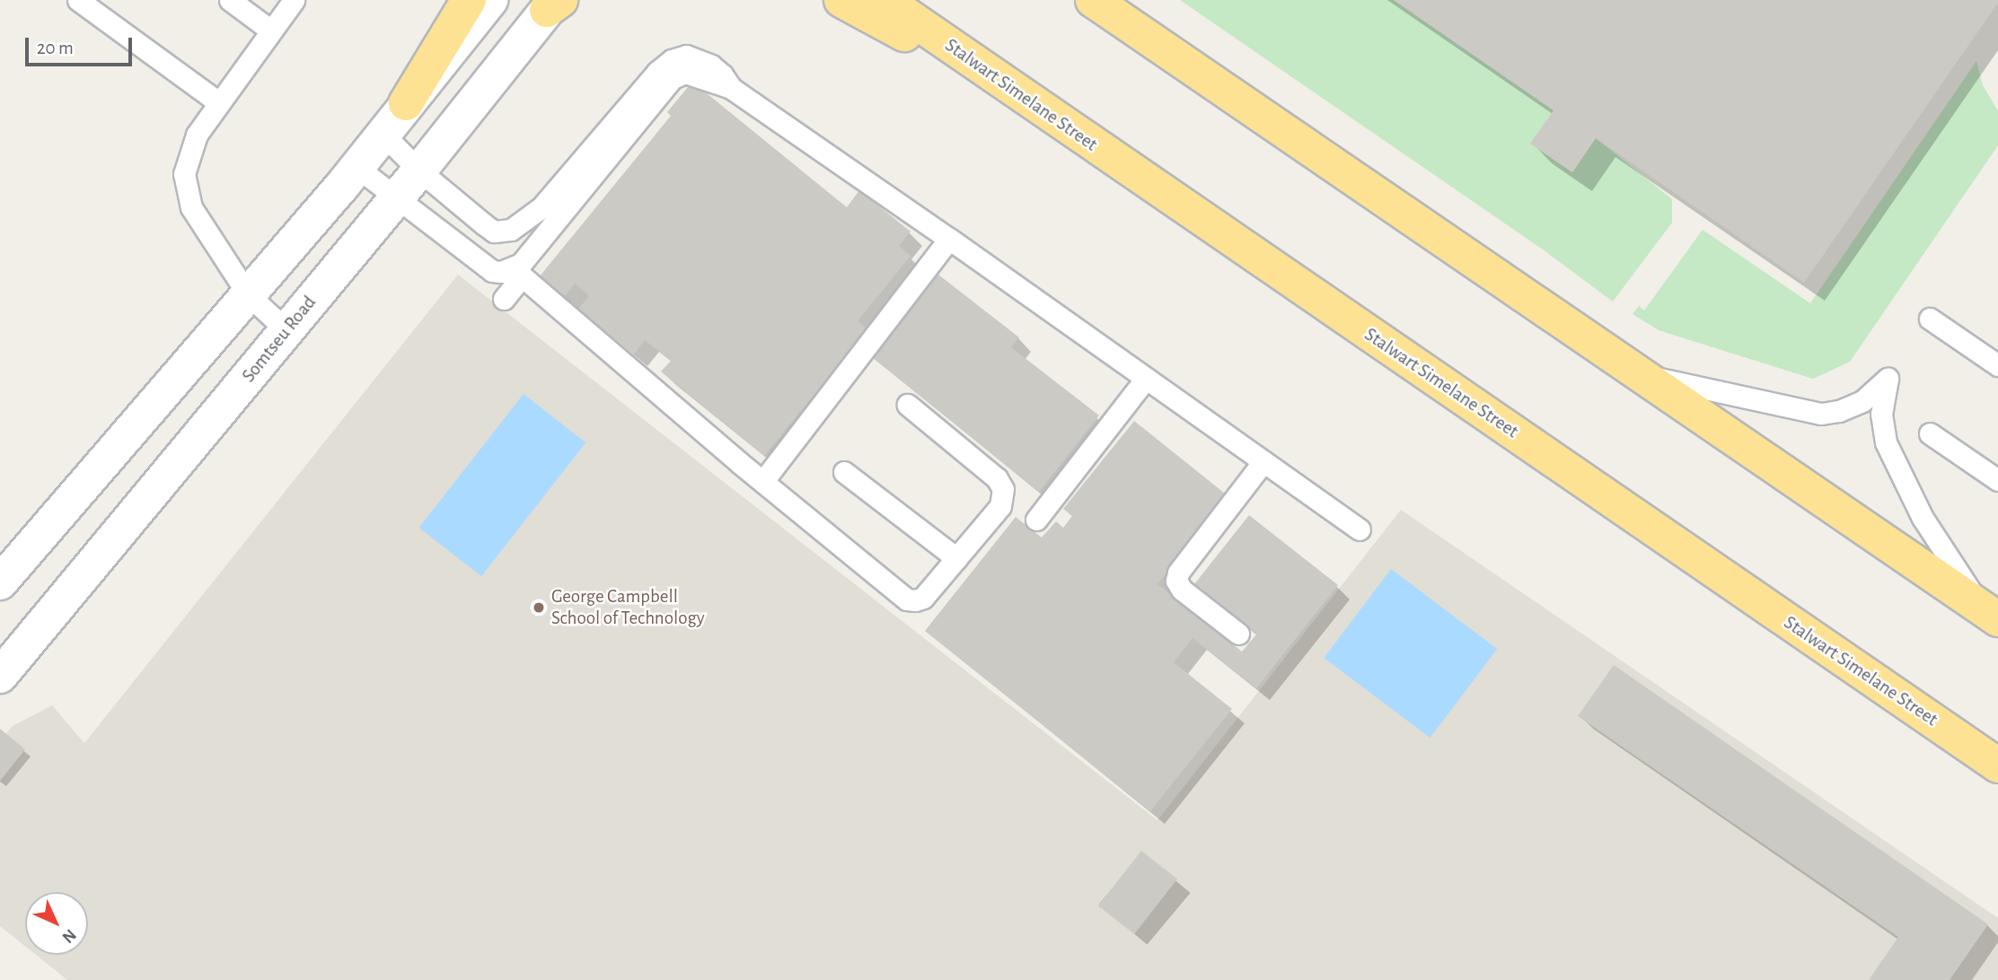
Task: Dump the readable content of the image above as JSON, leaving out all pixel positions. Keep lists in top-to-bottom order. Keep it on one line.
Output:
{"streets":{"highway":["Stalwart Simelane Street"],"main road":["Somtseu Road"]},"places":["George Campbell School of Technology"],"scale_bar":"20 m","north":"bottom right"}
